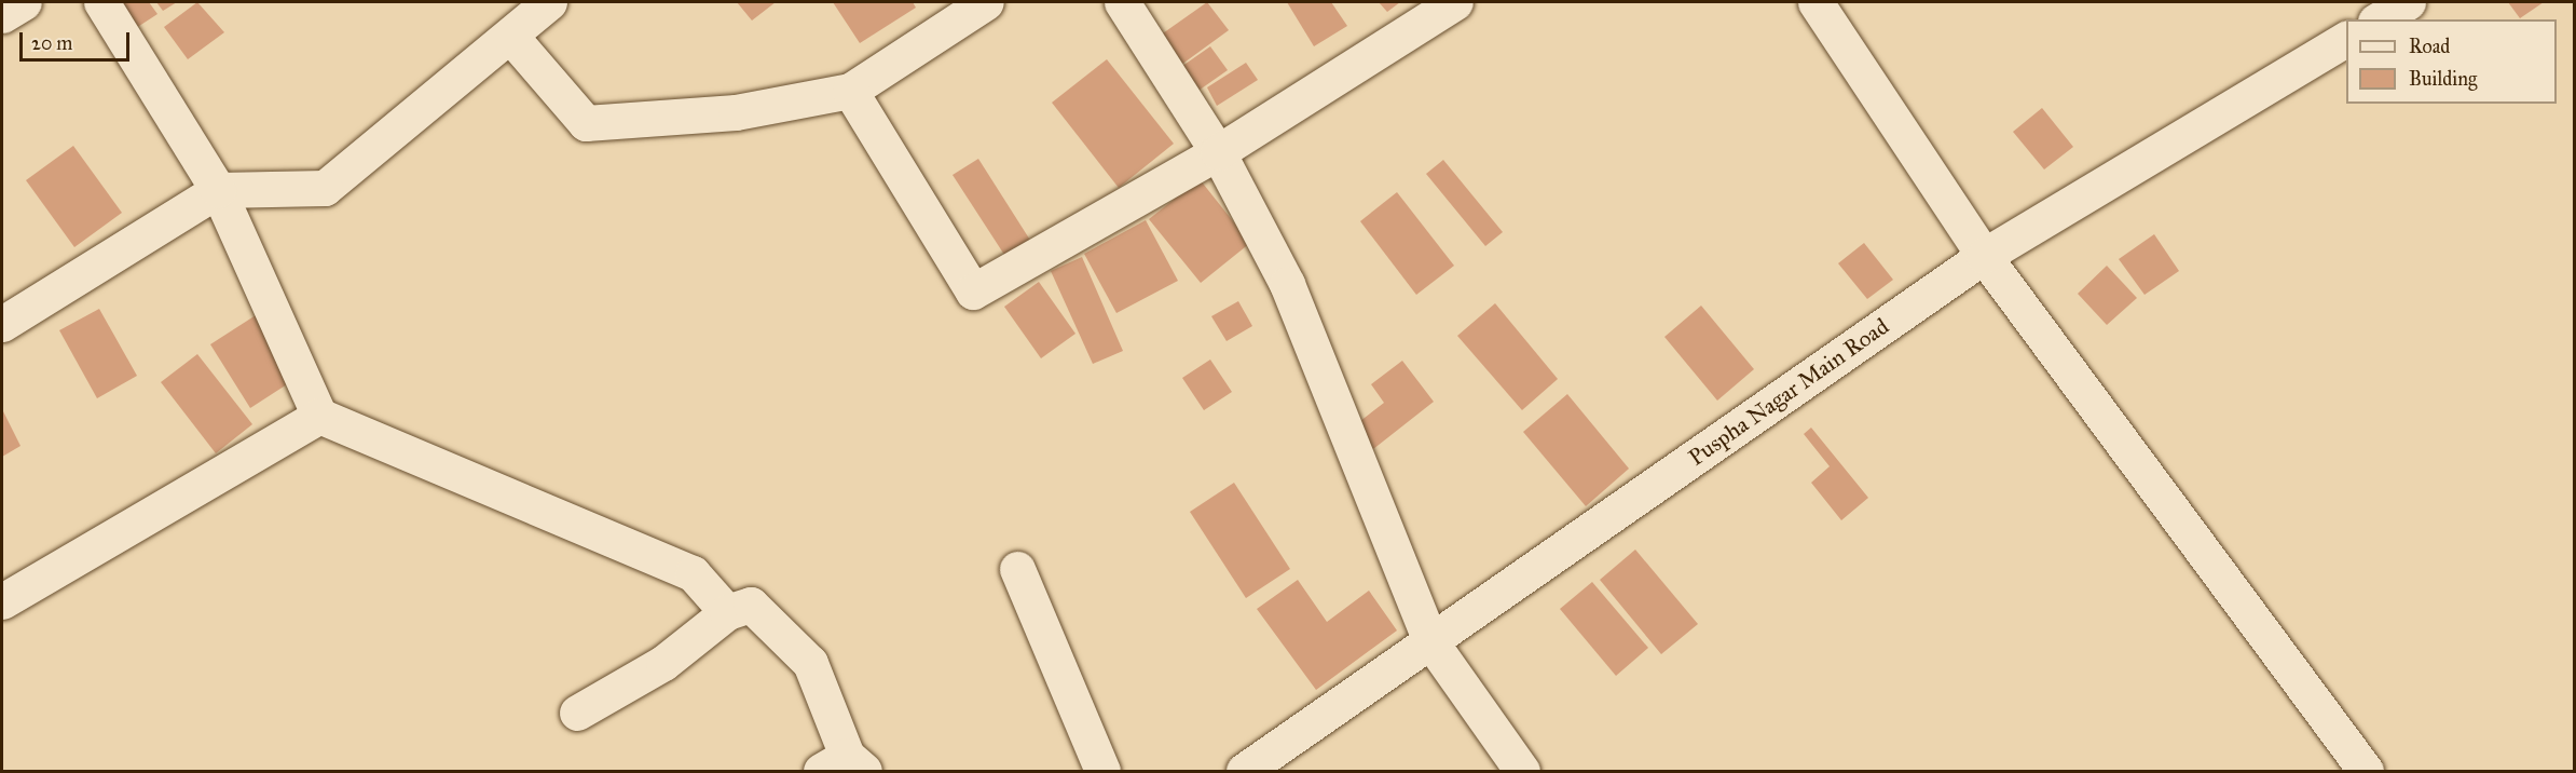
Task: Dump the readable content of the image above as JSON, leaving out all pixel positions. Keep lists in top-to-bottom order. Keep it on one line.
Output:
{"streets":{"street":["Puspha Nagar Main Road"]},"legend":["Road","Building"],"scale_bar":"20 m"}
